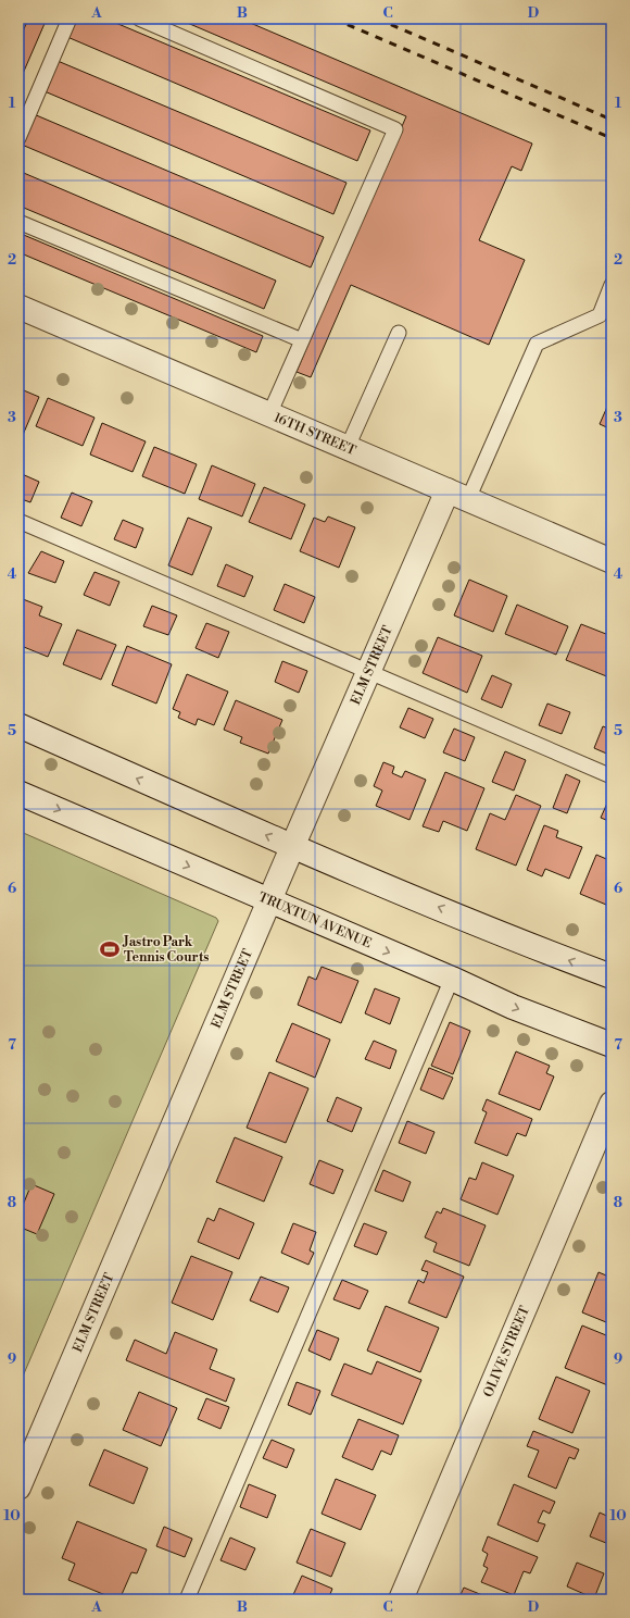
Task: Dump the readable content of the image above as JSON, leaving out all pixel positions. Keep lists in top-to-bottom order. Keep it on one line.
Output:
{"streets":{"street":["16TH STREET","ELM STREET","TRUXTUN AVENUE","OLIVE STREET"]},"crossings":[["16TH STREET","ELM STREET"],["ELM STREET","TRUXTUN AVENUE"]],"places":{"sports":["Jastro Park Tennis Courts"]},"grid":{"columns":["A","B","C","D"],"rows":["1","2","3","4","5","6","7","8","9","10"]}}
